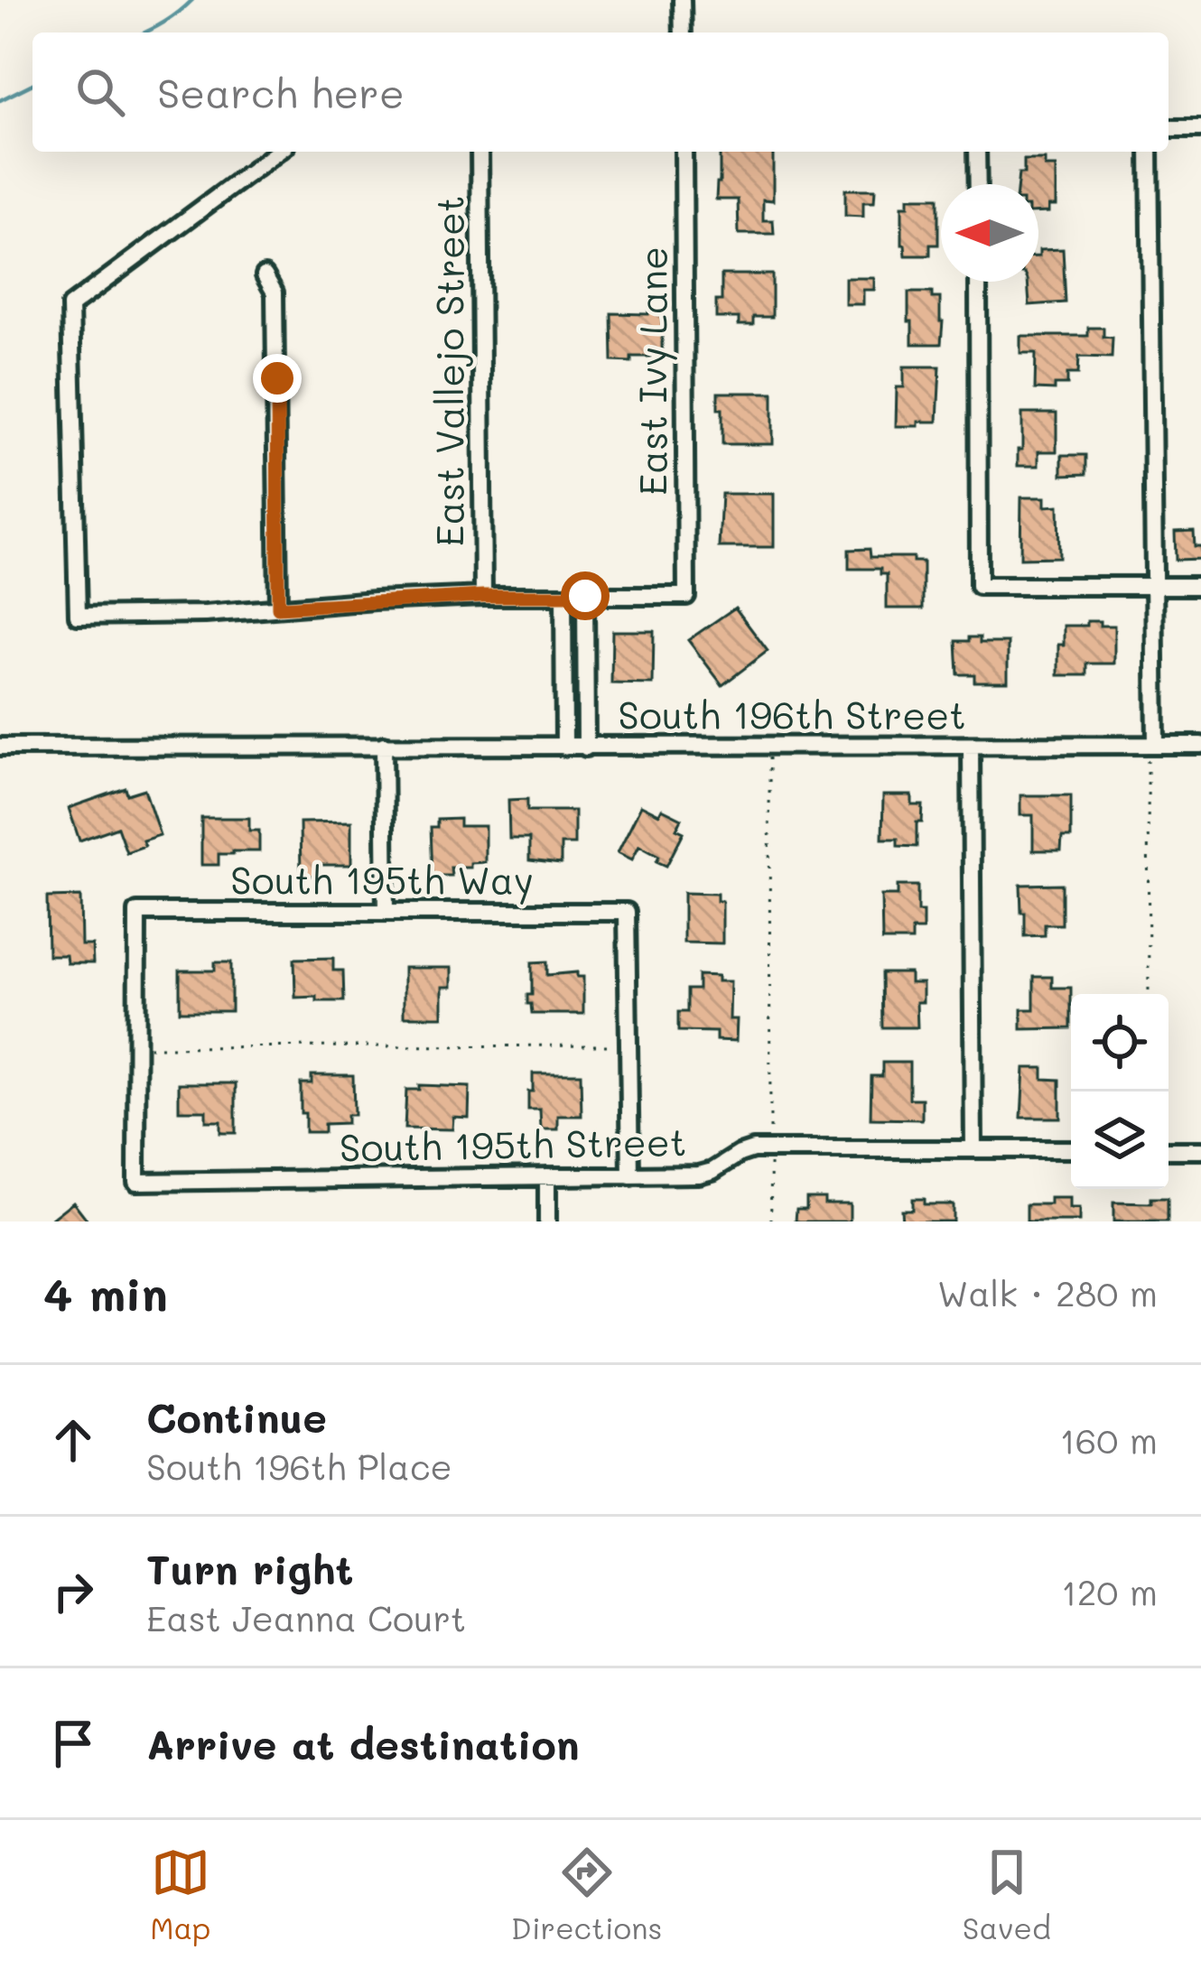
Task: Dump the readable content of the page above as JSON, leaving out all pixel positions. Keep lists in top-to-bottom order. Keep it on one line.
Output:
{"streets":{"street":["East Vallejo Street","East Ivy Lane","South 196th Street","South 195th Way","South 195th Street"]},"crossings":[["South 195th Way","South 195th Street"]],"north":"left","page":{"search":"Search here","heading":["4 min","Walk · 280 m"],"list":[["Continue","South 196th Place","160 m"],["Turn right","East Jeanna Court","120 m"],"Arrive at destination"],"nav":["Map","Directions","Saved"]}}
